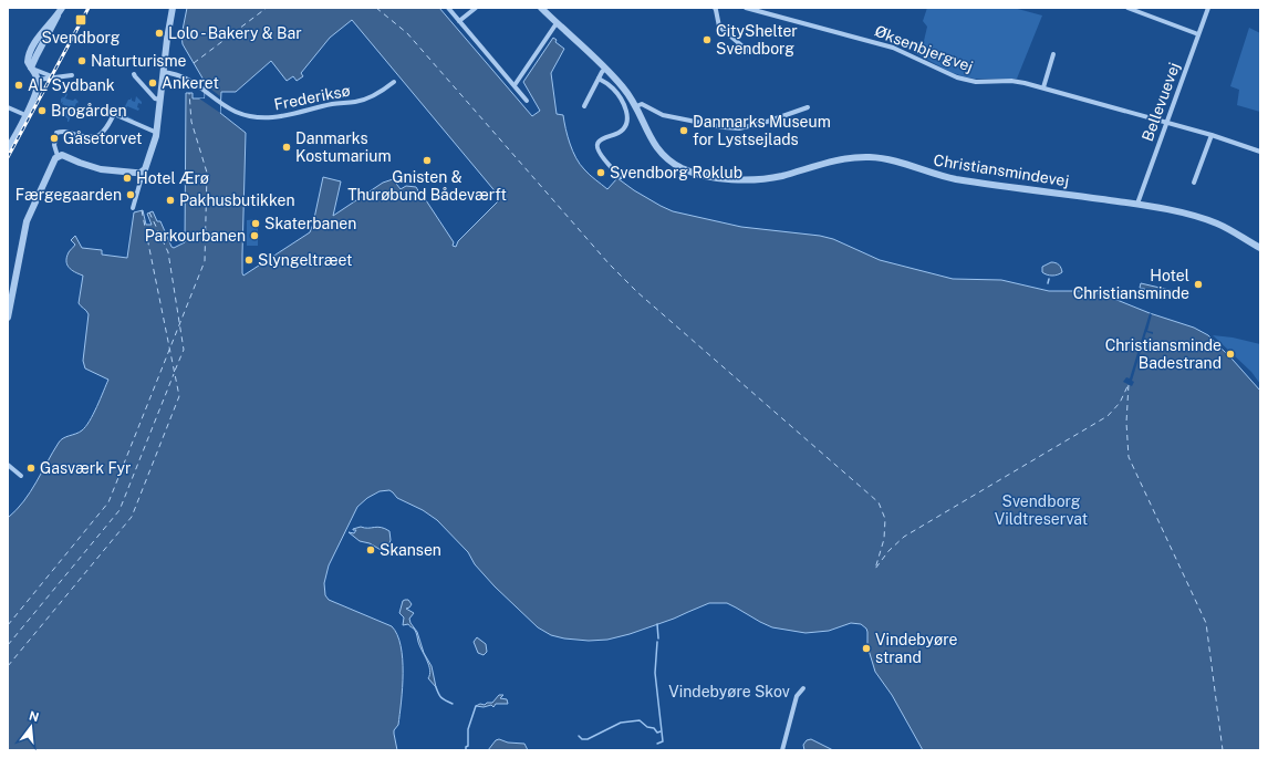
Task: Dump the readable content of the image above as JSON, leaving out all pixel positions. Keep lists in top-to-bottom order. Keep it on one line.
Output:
{"streets":{"street":["Øksenbjergvej","Frederiksø","Bellevuevej","Christiansmindevej"]},"crossings":[["Øksenbjergvej","Bellevuevej"],["Bellevuevej","Christiansmindevej"]],"parks":["Svendborg Vildtreservat","Vindebyøre Skov"],"places":{"transit":["Svendborg"],"other":["Lolo - Bakery & Bar","CityShelter Svendborg","Naturturisme","Ankeret","AL Sydbank","Brogården","Danmarks Museum for Lystsejlads","Gåsetorvet","Danmarks Kostumarium","Gnisten & Thurøbund Bådeværft","Svendborg Roklub","Hotel Ærø","Færgegaarden","Pakhusbutikken","Skaterbanen","Parkourbanen","Slyngeltræet","Hotel Christiansminde","Christiansminde Badestrand","Gasværk Fyr","Skansen","Vindebyøre strand"]},"north":"top"}
